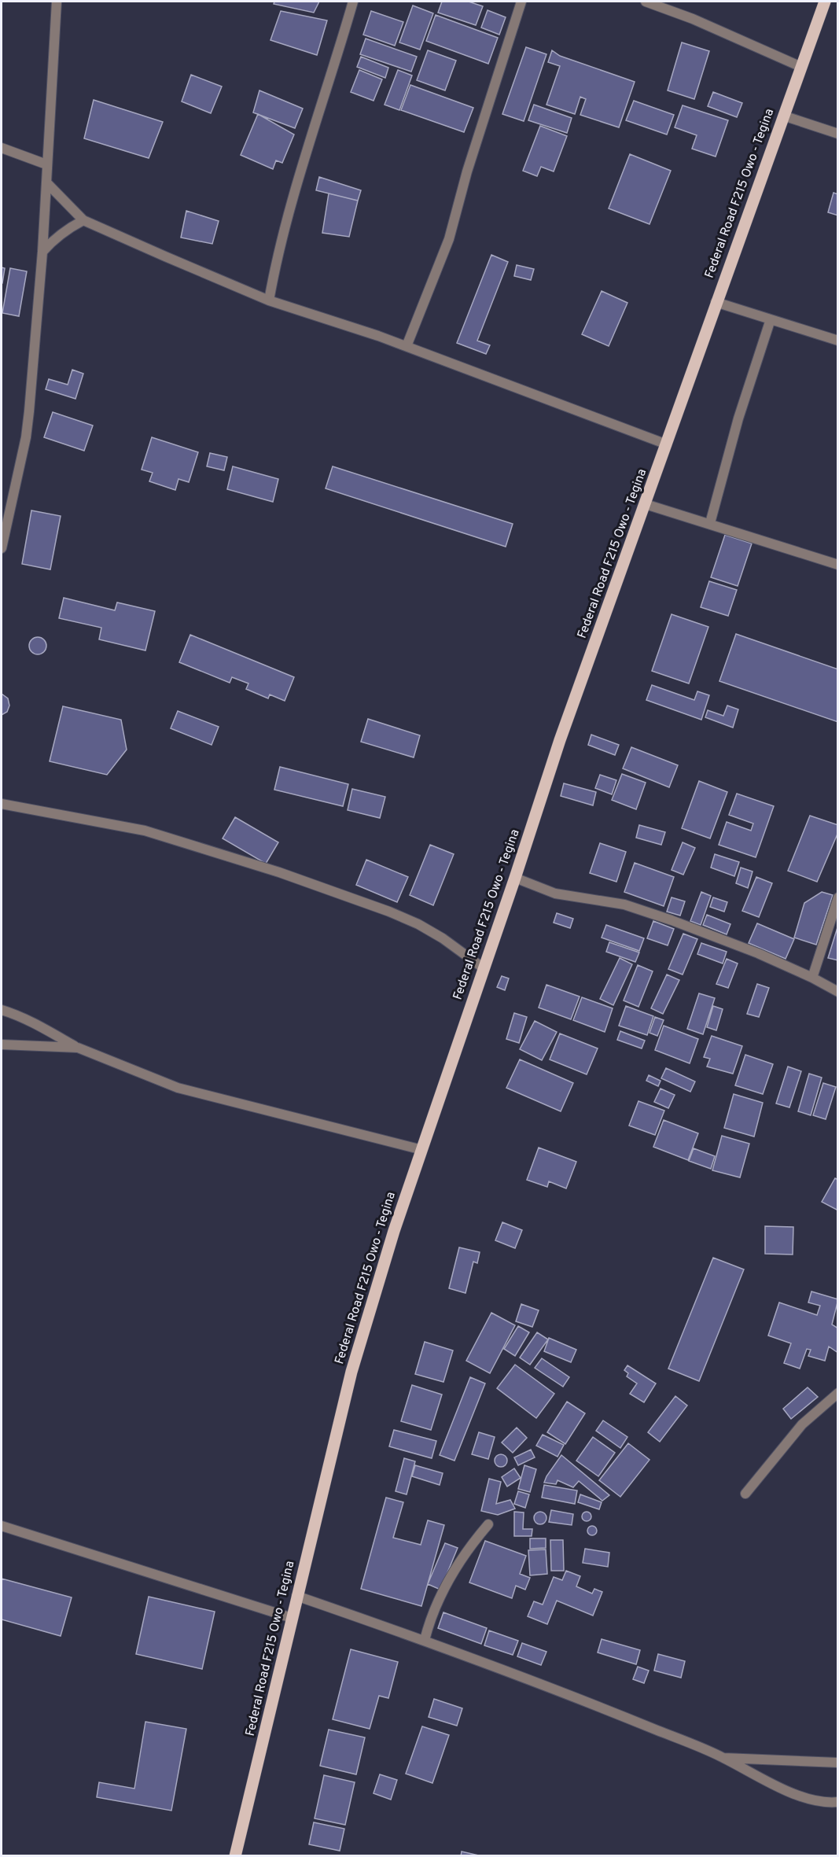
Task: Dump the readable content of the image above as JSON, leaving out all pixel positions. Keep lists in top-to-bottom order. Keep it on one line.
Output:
{"streets":{"main road":["Federal Road F215 Owo - Tegina"]}}
